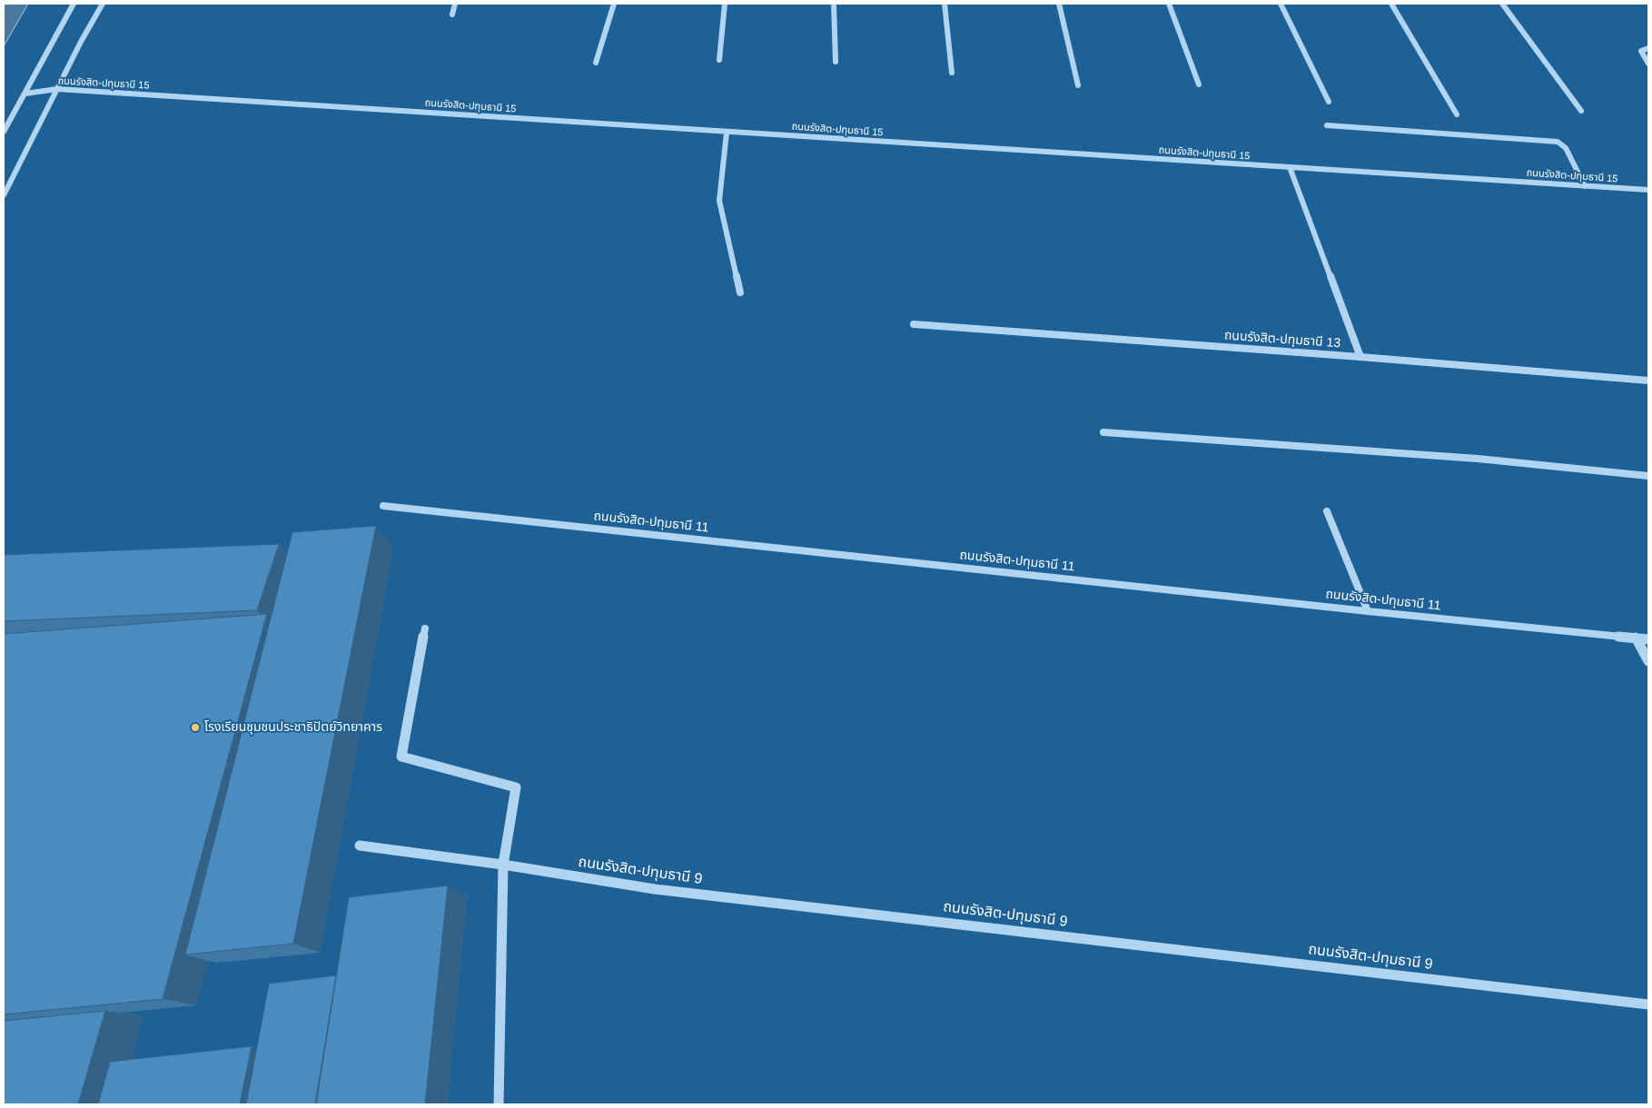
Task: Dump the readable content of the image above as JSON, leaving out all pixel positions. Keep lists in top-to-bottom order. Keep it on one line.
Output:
{"streets":{"street":["ถนนรังสิต-ปทุมธานี 15","ถนนรังสิต-ปทุมธานี 13","ถนนรังสิต-ปทุมธานี 11","ถนนรังสิต-ปทุมธานี 9"]},"places":["โรงเรียนชุมชนประชาธิปัตย์วิทยาคาร"]}
